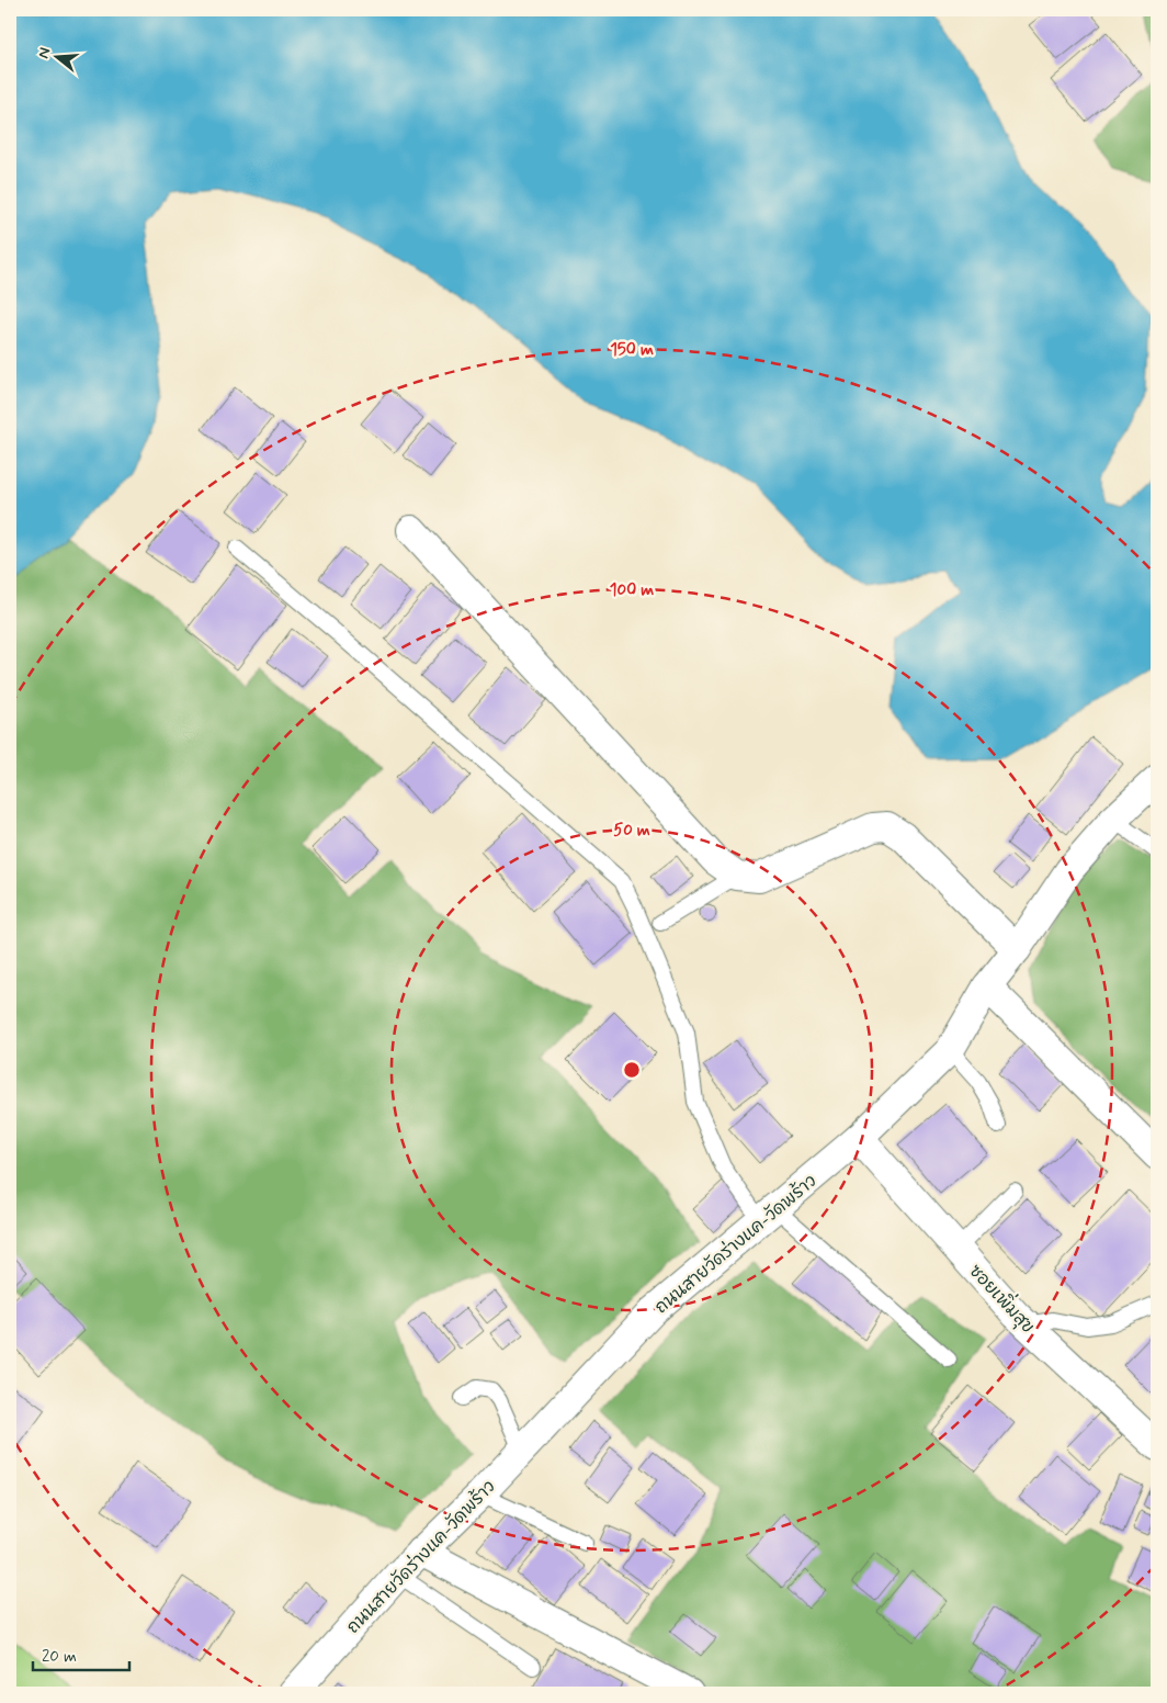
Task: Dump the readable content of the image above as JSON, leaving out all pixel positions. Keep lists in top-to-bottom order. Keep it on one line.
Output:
{"streets":{"street":["ถนนสายวัดร่างแค-วัดพร้าว","ซอยเพิ่มสุข"]},"crossings":[["ถนนสายวัดร่างแค-วัดพร้าว","ซอยเพิ่มสุข"]],"scale_bar":"20 m","north":"left","rings":["150 m","100 m","50 m"]}
